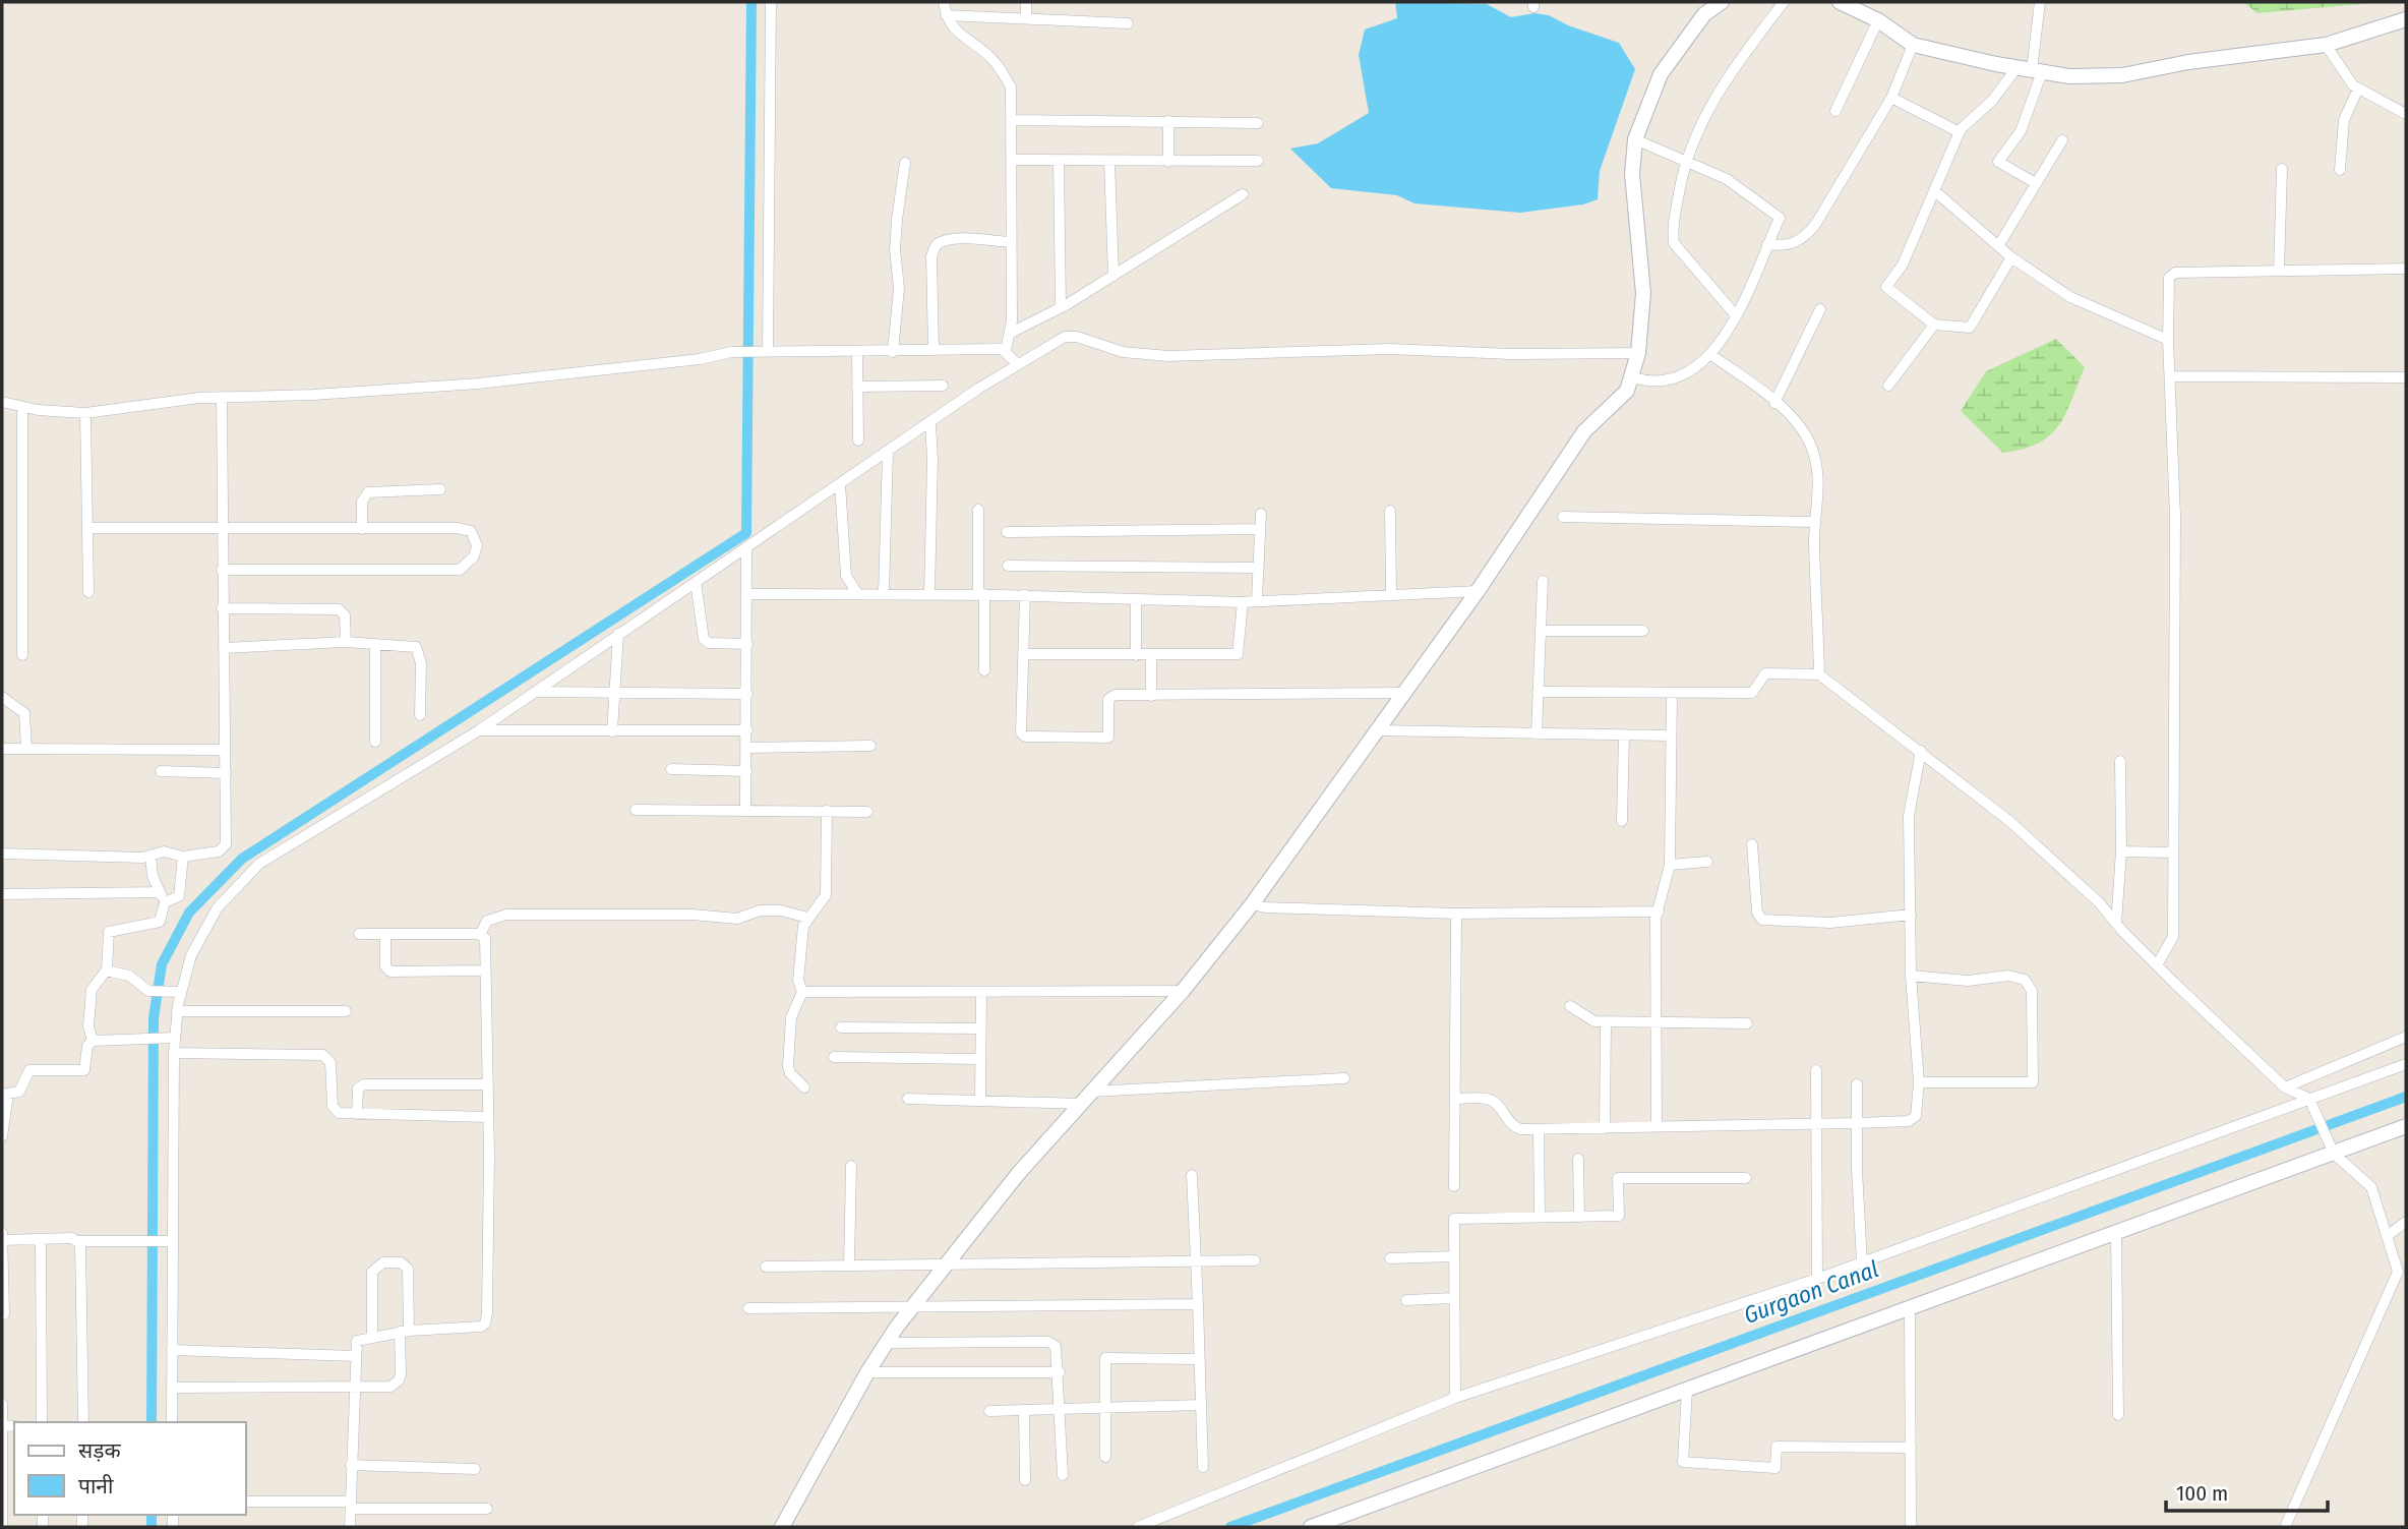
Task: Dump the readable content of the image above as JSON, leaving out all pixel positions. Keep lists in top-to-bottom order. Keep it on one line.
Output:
{"water":["Gurgaon Canal"],"legend":["सड़क","पानी"],"scale_bar":"100 m"}
